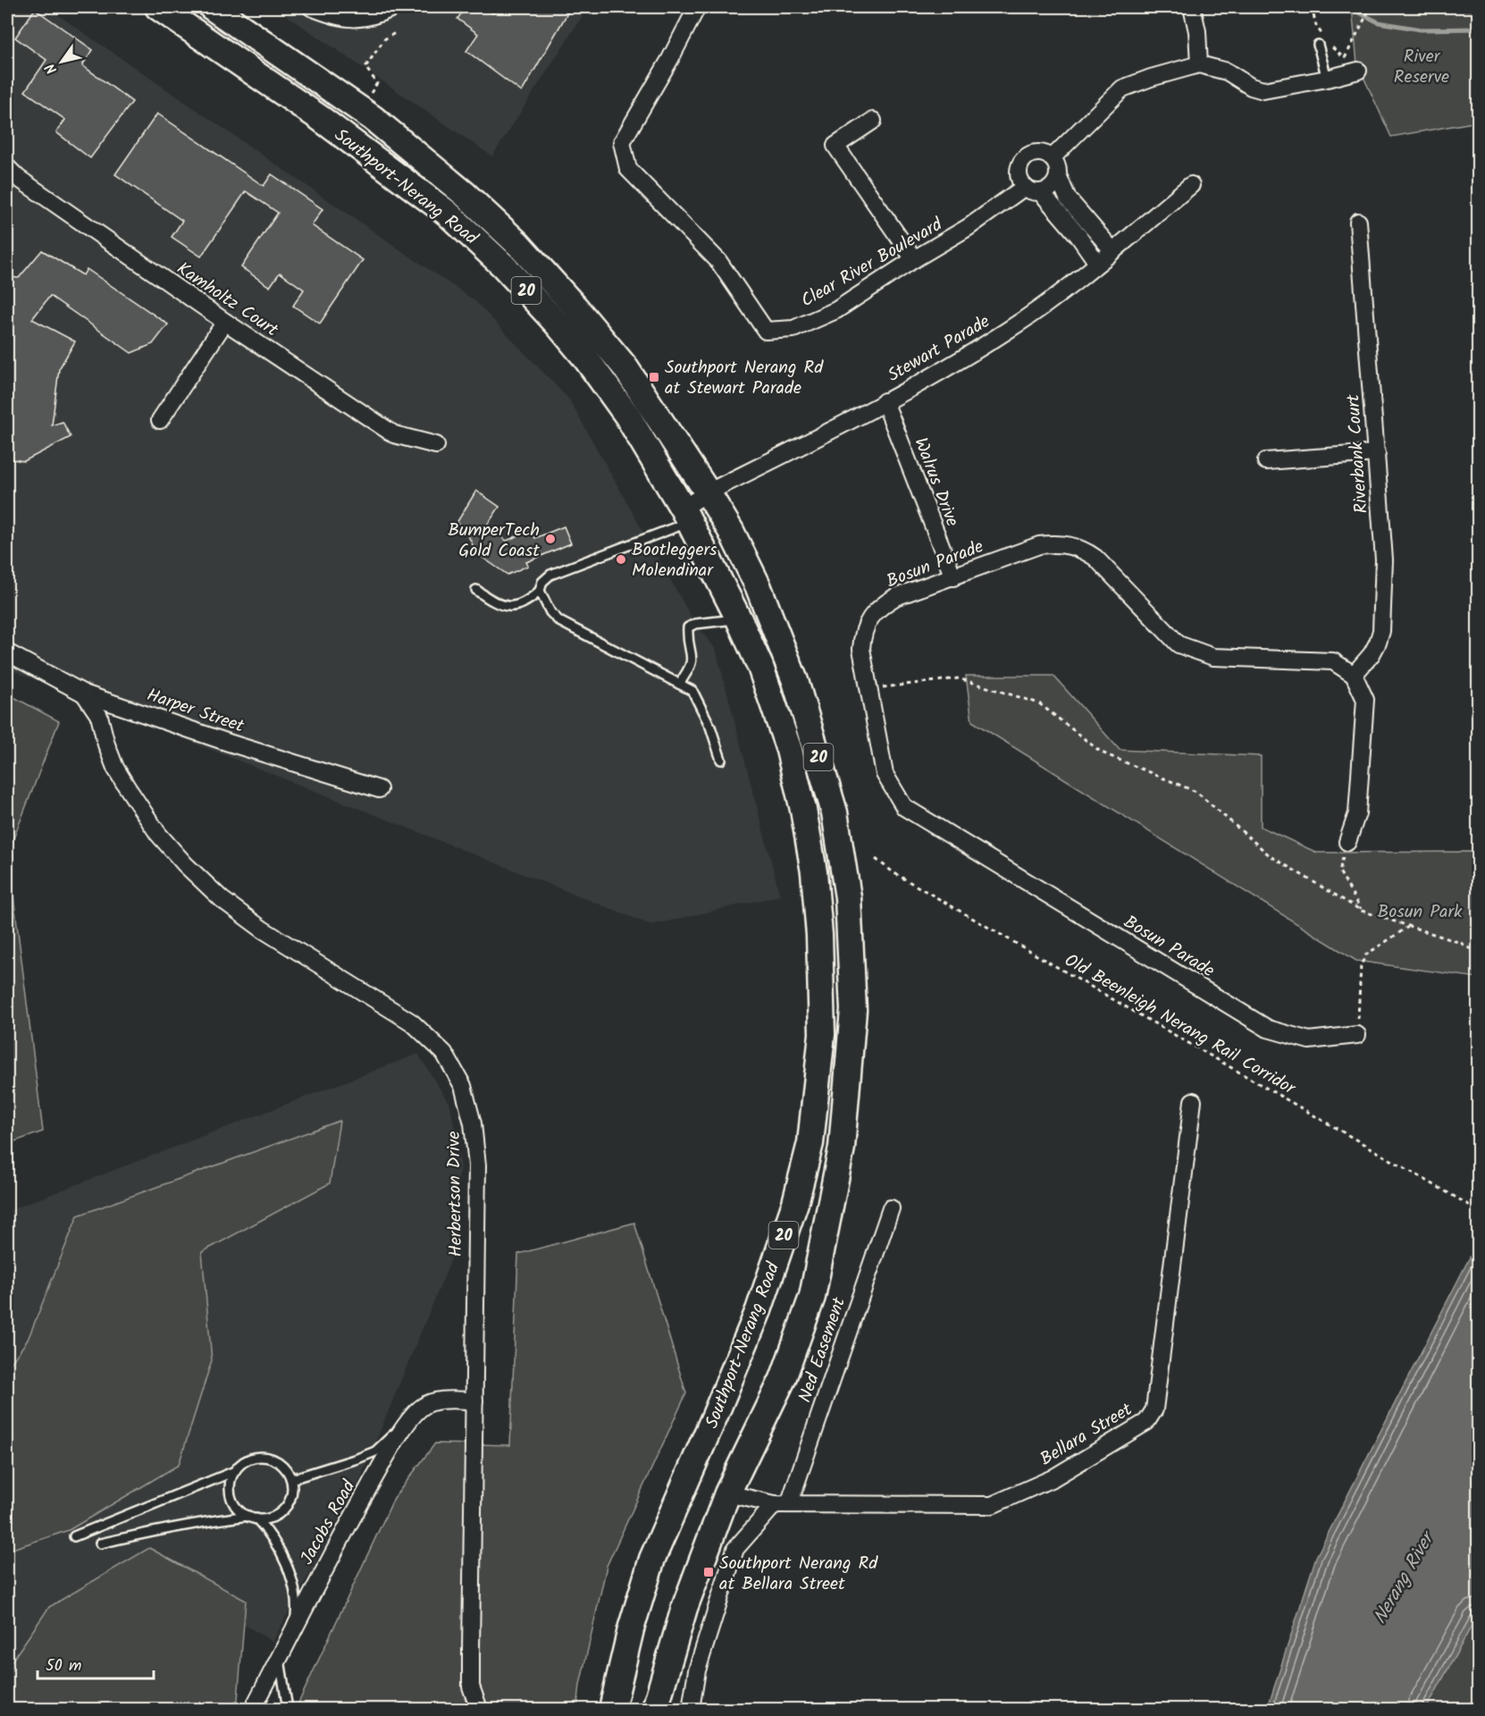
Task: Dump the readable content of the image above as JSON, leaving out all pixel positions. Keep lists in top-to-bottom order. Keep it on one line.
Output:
{"streets":{"main road":["Southport-Nerang Road","20"],"street":["Clear River Boulevard","Kamholtz Court","Stewart Parade","Riverbank Court","Walrus Drive","Bosun Parade","Harper Street","Herbertson Drive","Ned Easement","Bellara Street","Jacobs Road"],"path":["Old Beenleigh Nerang Rail Corridor"]},"crossings":[["Southport-Nerang Road","Stewart Parade"],["Southport-Nerang Road","Bellara Street"],["Stewart Parade","Walrus Drive"],["Riverbank Court","Bosun Parade"],["Walrus Drive","Bosun Parade"],["Harper Street","Herbertson Drive"],["Herbertson Drive","Jacobs Road"],["Ned Easement","Bellara Street"]],"water":["Nerang River"],"parks":["River Reserve","Bosun Park"],"places":{"transit":["Southport Nerang Rd at Stewart Parade","Southport Nerang Rd at Bellara Street"],"other":["BumperTech Gold Coast","Bootleggers Molendinar"]},"scale_bar":"50 m","north":"bottom left"}
